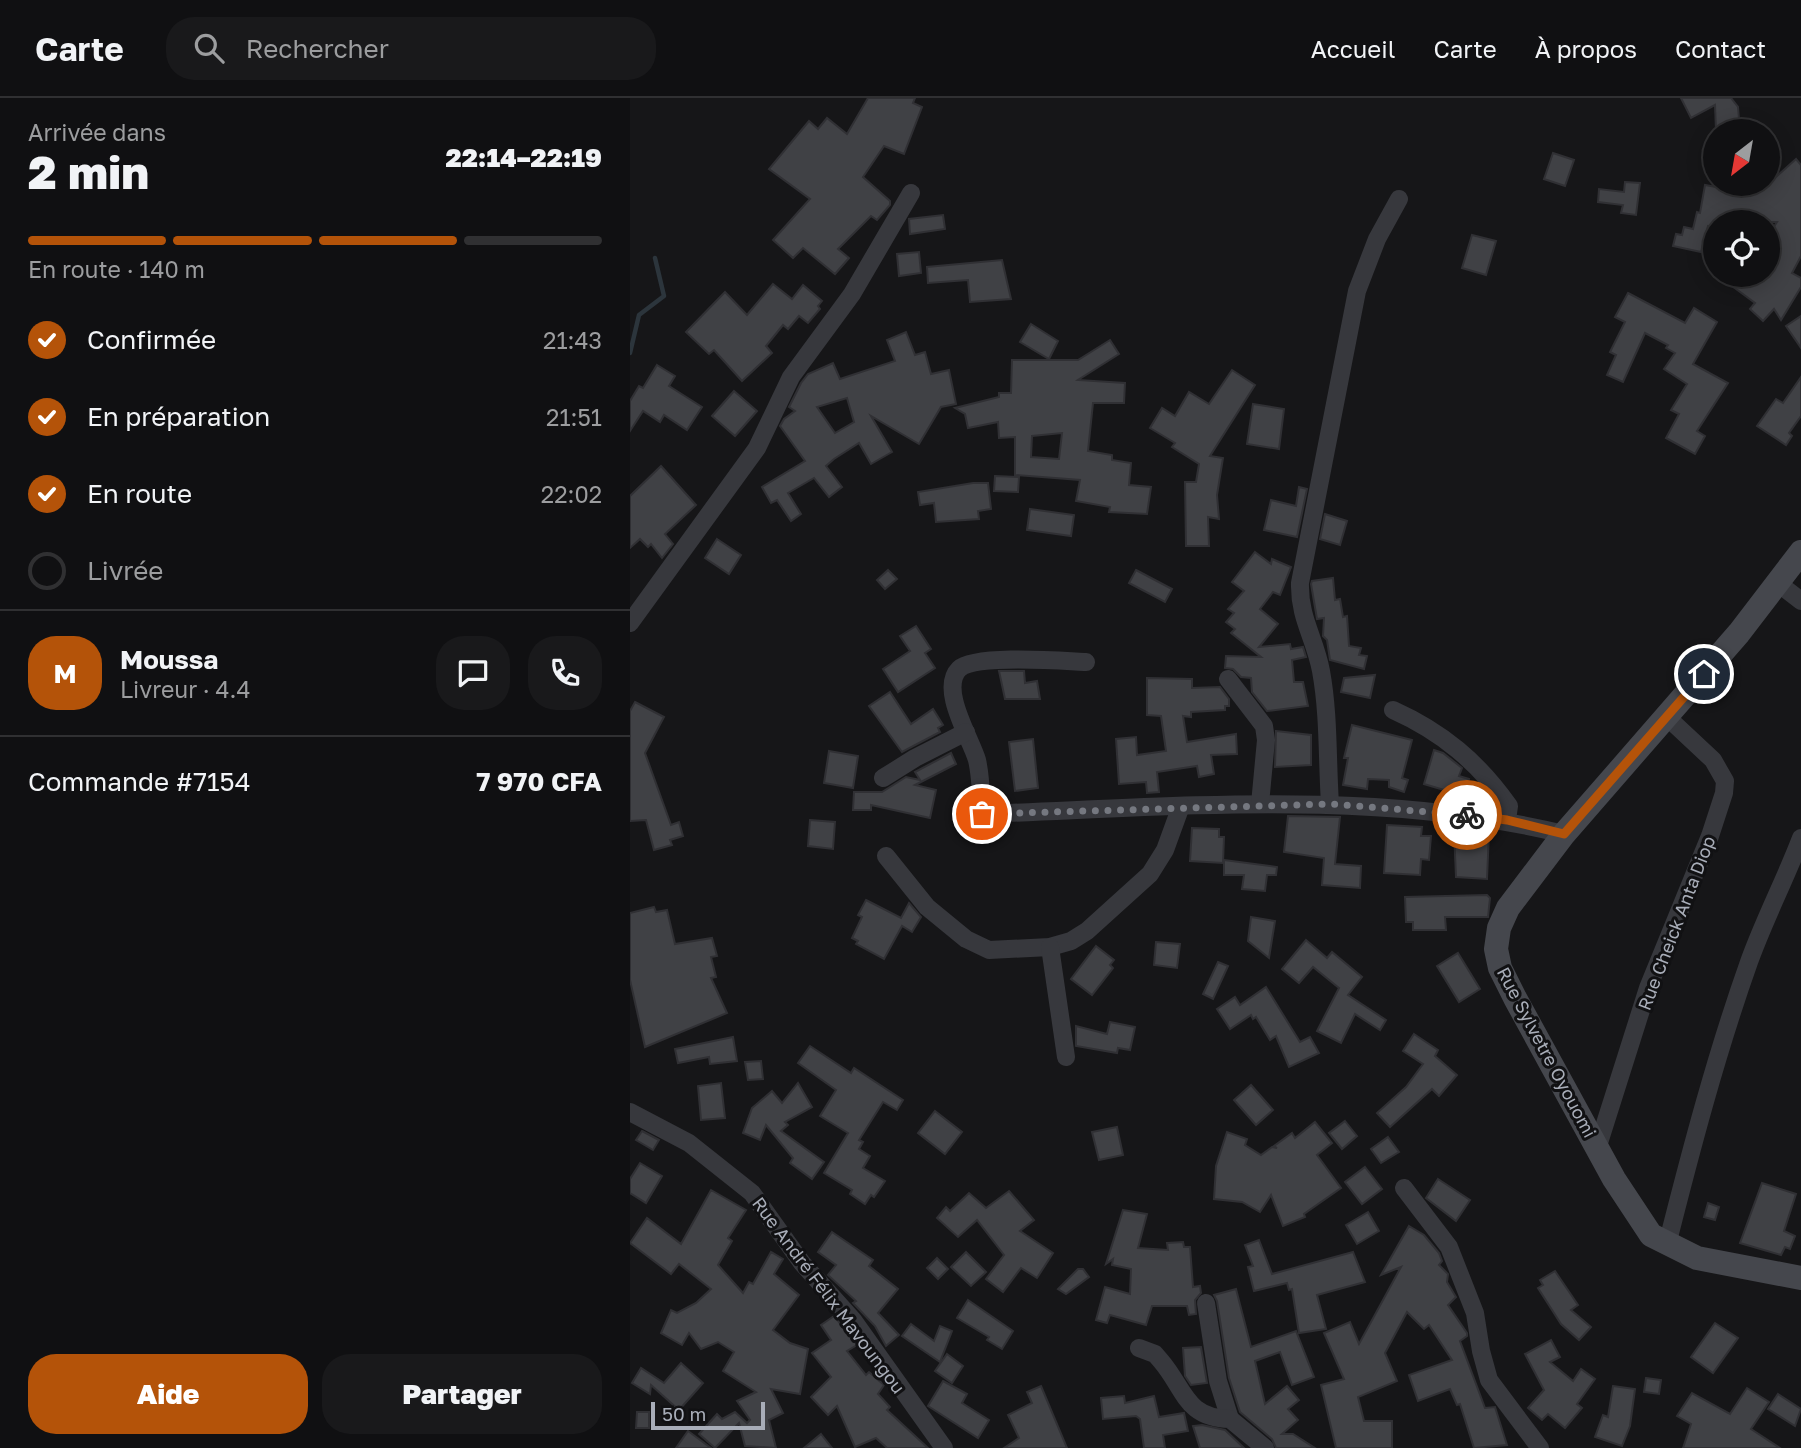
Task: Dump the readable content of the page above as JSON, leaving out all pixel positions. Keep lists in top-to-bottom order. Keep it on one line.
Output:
{"streets":{"street":["Rue Cheick Anta Diop","Rue Sylvetre Oyouomi","Rue André Félix Mavoungou"]},"crossings":[["Rue Cheick Anta Diop","Rue Sylvetre Oyouomi"]],"scale_bar":"50 m","north":"bottom left","page":{"header":"Carte","search":"Rechercher","nav":["Accueil","Carte","À propos","Contact"],"heading":["2 min","Arrivée dans","22:14–22:19"],"panel":["Moussa","Livreur · 4.4","Commande #7154","7 970 CFA"],"bar":"En route · 140 m","list":[["Confirmée","21:43"],["En préparation","21:51"],["En route","22:02"],"Livrée"],"round":"M","buttons":["Aide","Partager"],"scale":"50 m"}}
